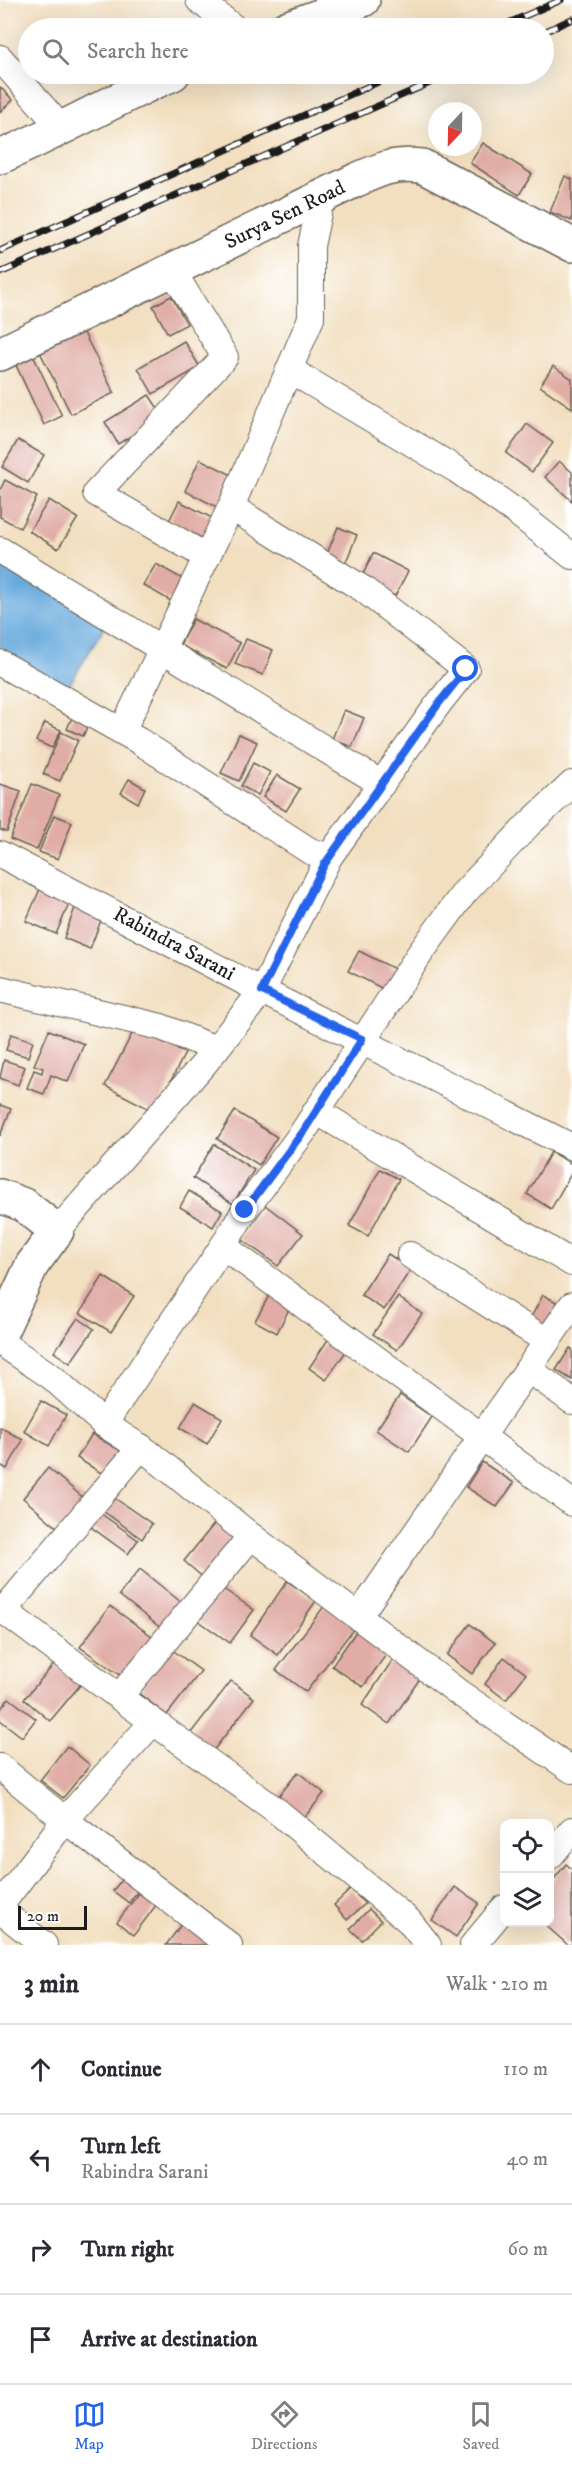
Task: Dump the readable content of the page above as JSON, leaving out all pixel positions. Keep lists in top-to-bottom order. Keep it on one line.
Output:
{"streets":{"street":["Surya Sen Road","Rabindra Sarani"]},"scale_bar":"20 m","north":"bottom","page":{"search":"Search here","scale":"20 m","heading":["3 min","Walk · 210 m"],"list":[["Continue","110 m"],["Turn left","Rabindra Sarani","40 m"],["Turn right","60 m"],"Arrive at destination"],"nav":["Map","Directions","Saved"]}}
